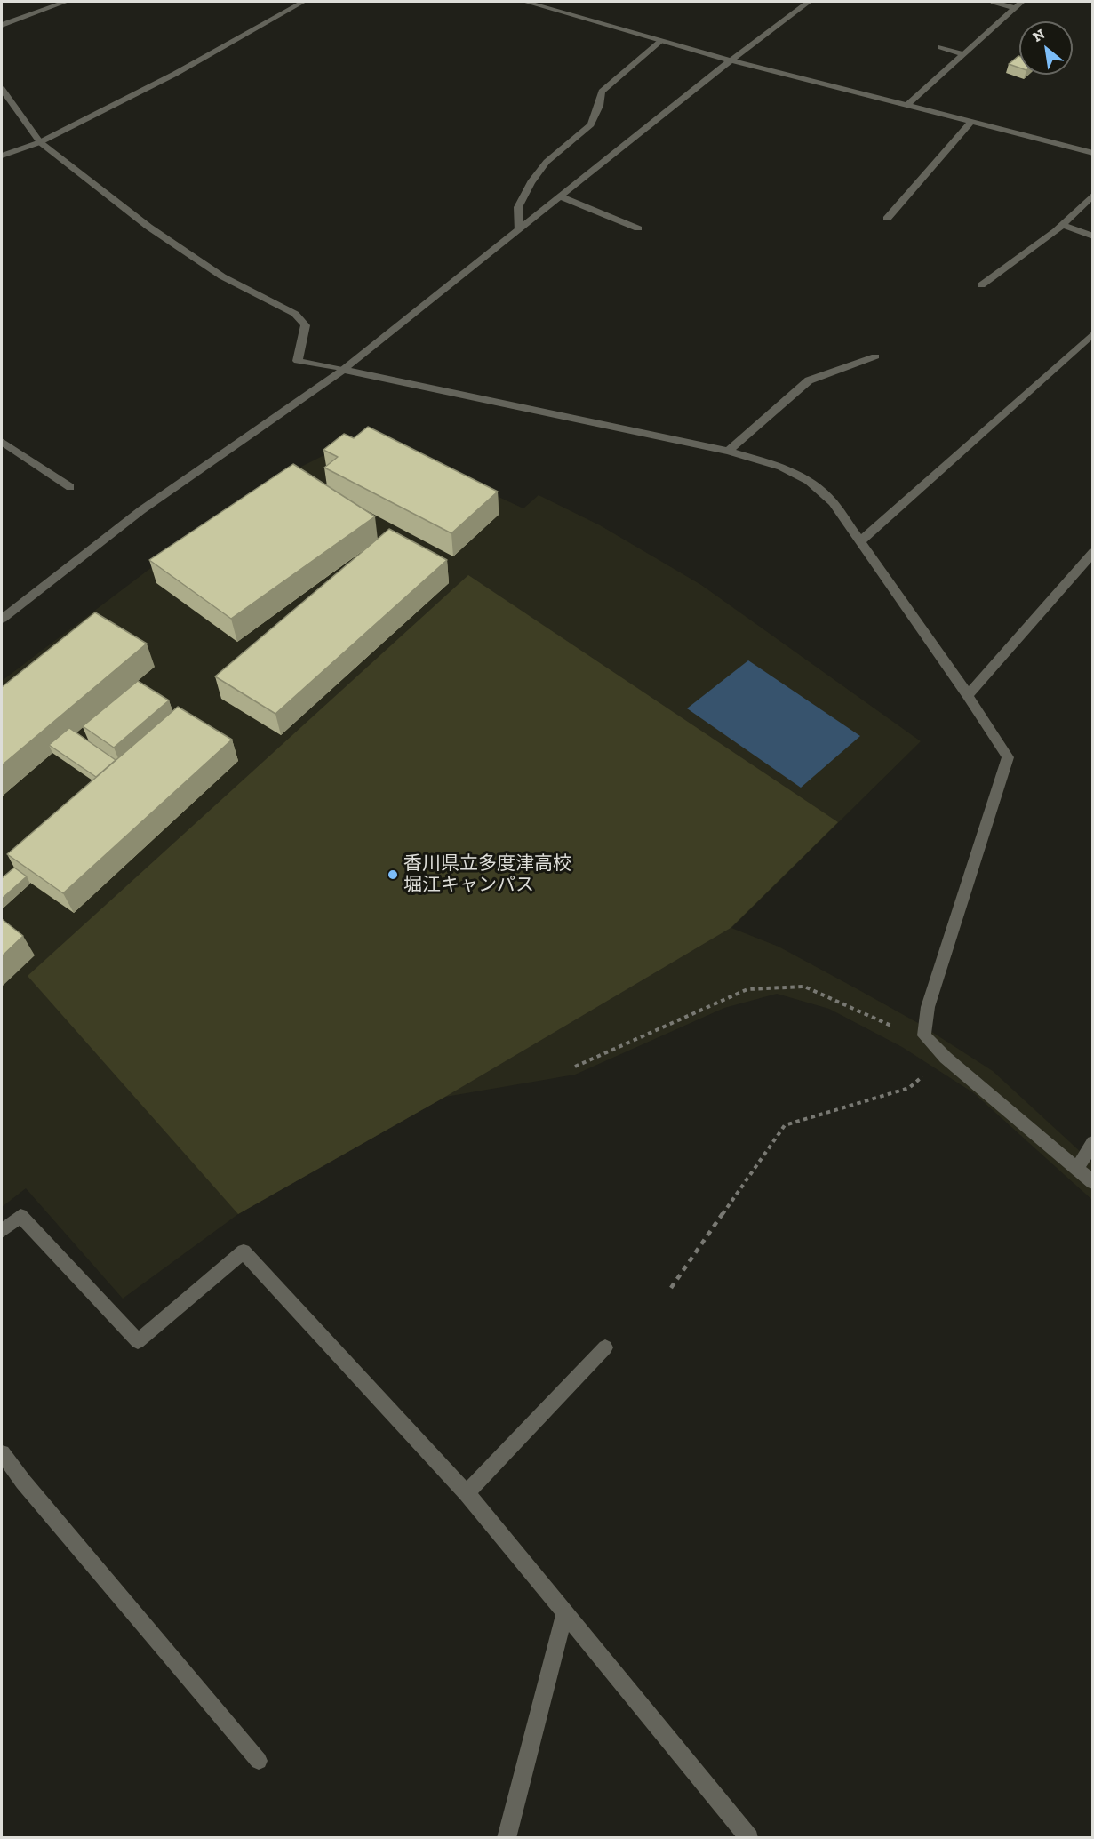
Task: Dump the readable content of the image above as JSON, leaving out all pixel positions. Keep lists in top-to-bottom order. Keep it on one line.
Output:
{"places":["香川県立多度津高校 堀江キャンパス"],"north":"top left"}
